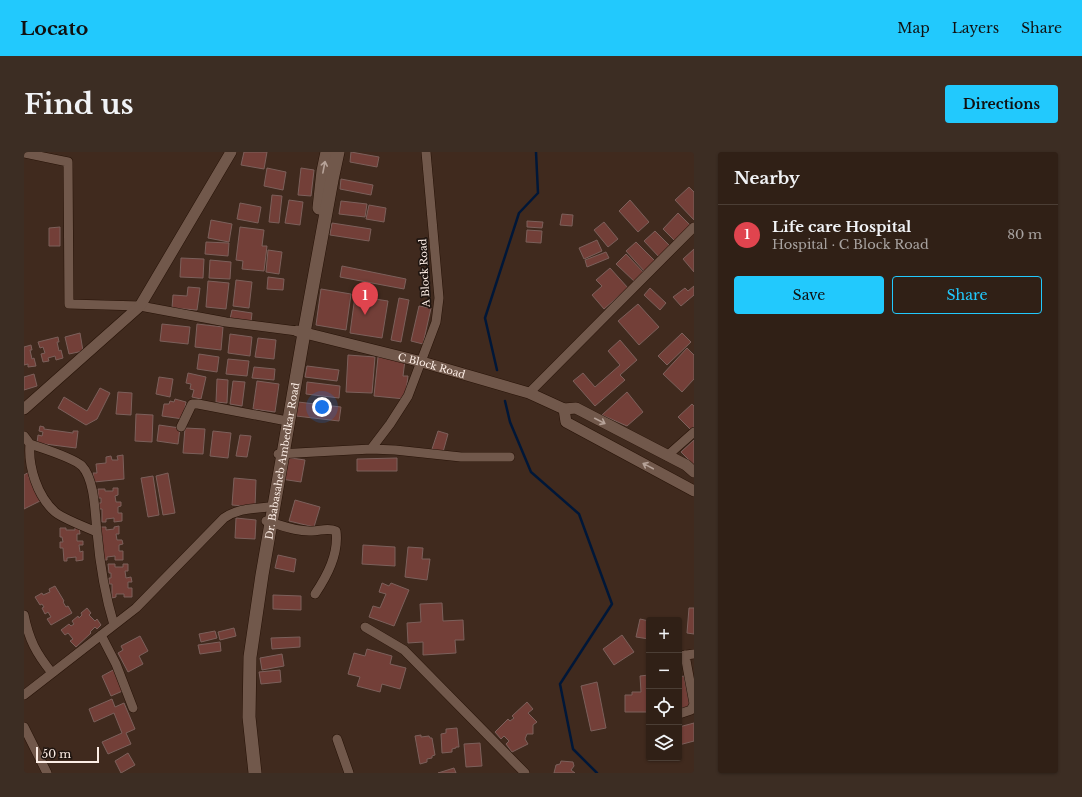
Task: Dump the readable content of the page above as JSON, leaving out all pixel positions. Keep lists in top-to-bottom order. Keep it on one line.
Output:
{"streets":{"main road":["Dr. Babasaheb Ambedkar Road"],"street":["A Block Road","C Block Road"]},"crossings":[["A Block Road","C Block Road"],["C Block Road","Dr. Babasaheb Ambedkar Road"]],"scale_bar":"50 m","page":{"header":"Locato","nav":["Map","Layers","Share"],"buttons":["Directions",["Save","Share"]],"title":"Find us","heading":"Nearby","list":[{"mark":"1","name":"Life care Hospital","note":"Hospital · C Block Road","value":"80 m"}],"pins":"1","map_buttons":["+","−"],"scale":"50 m"}}
